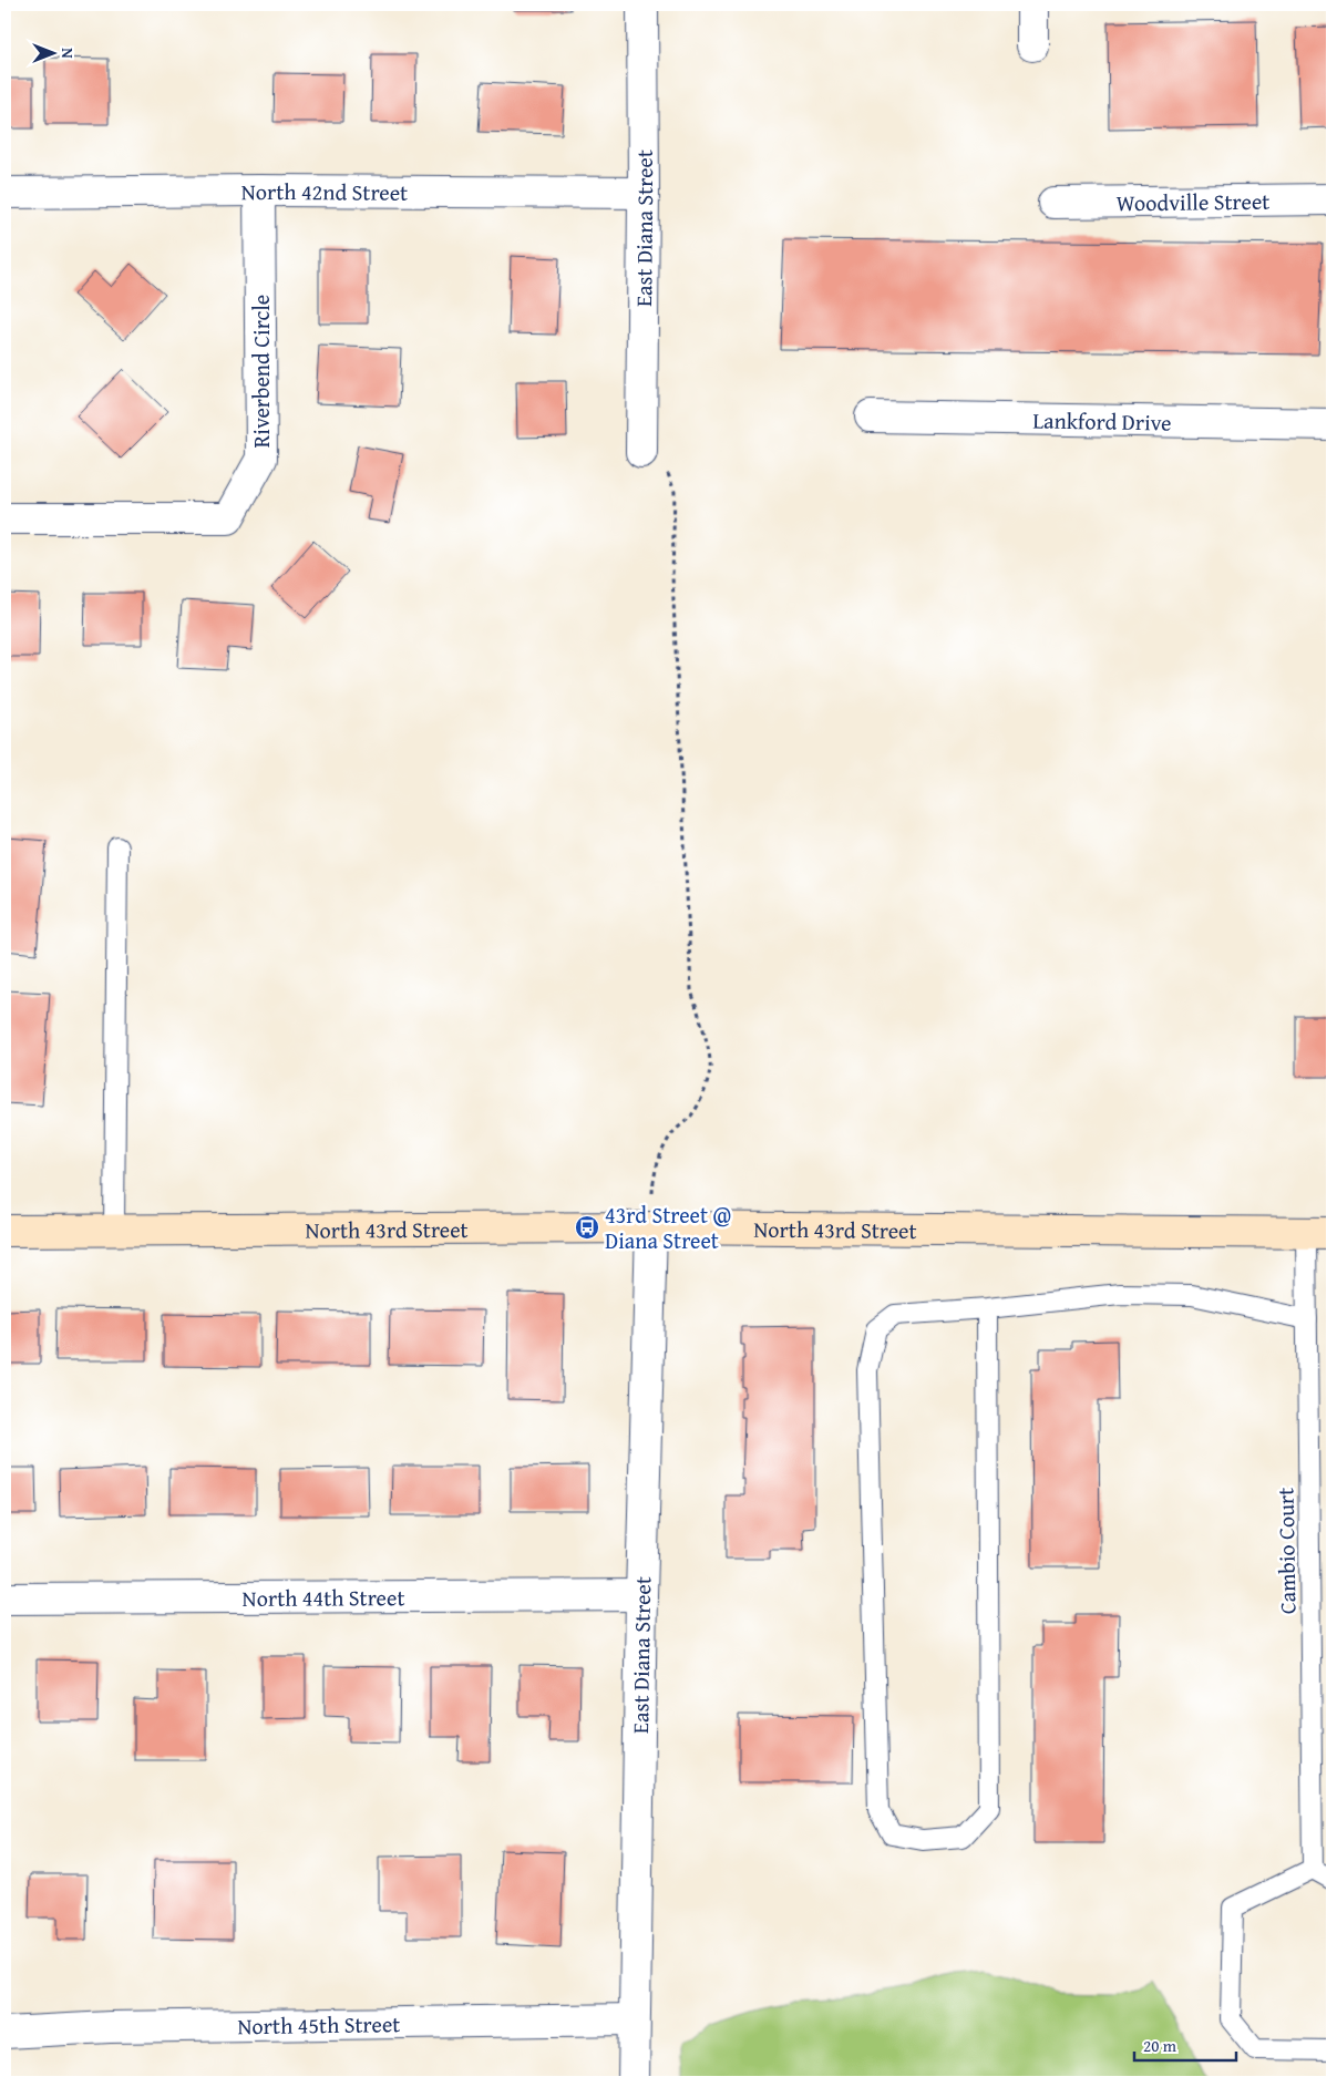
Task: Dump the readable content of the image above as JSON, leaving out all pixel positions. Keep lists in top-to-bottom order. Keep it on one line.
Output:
{"streets":{"street":["North 42nd Street","Woodville Street","East Diana Street","Riverbend Circle","Lankford Drive","North 43rd Street","North 44th Street","North 45th Street"],"lane":["Cambio Court"]},"crossings":[["North 42nd Street","East Diana Street"],["North 42nd Street","Riverbend Circle"],["East Diana Street","North 43rd Street"],["East Diana Street","North 44th Street"],["East Diana Street","North 45th Street"],["North 43rd Street","Cambio Court"]],"places":{"bus stop":["43rd Street @ Diana Street"]},"scale_bar":"20 m","north":"right"}
